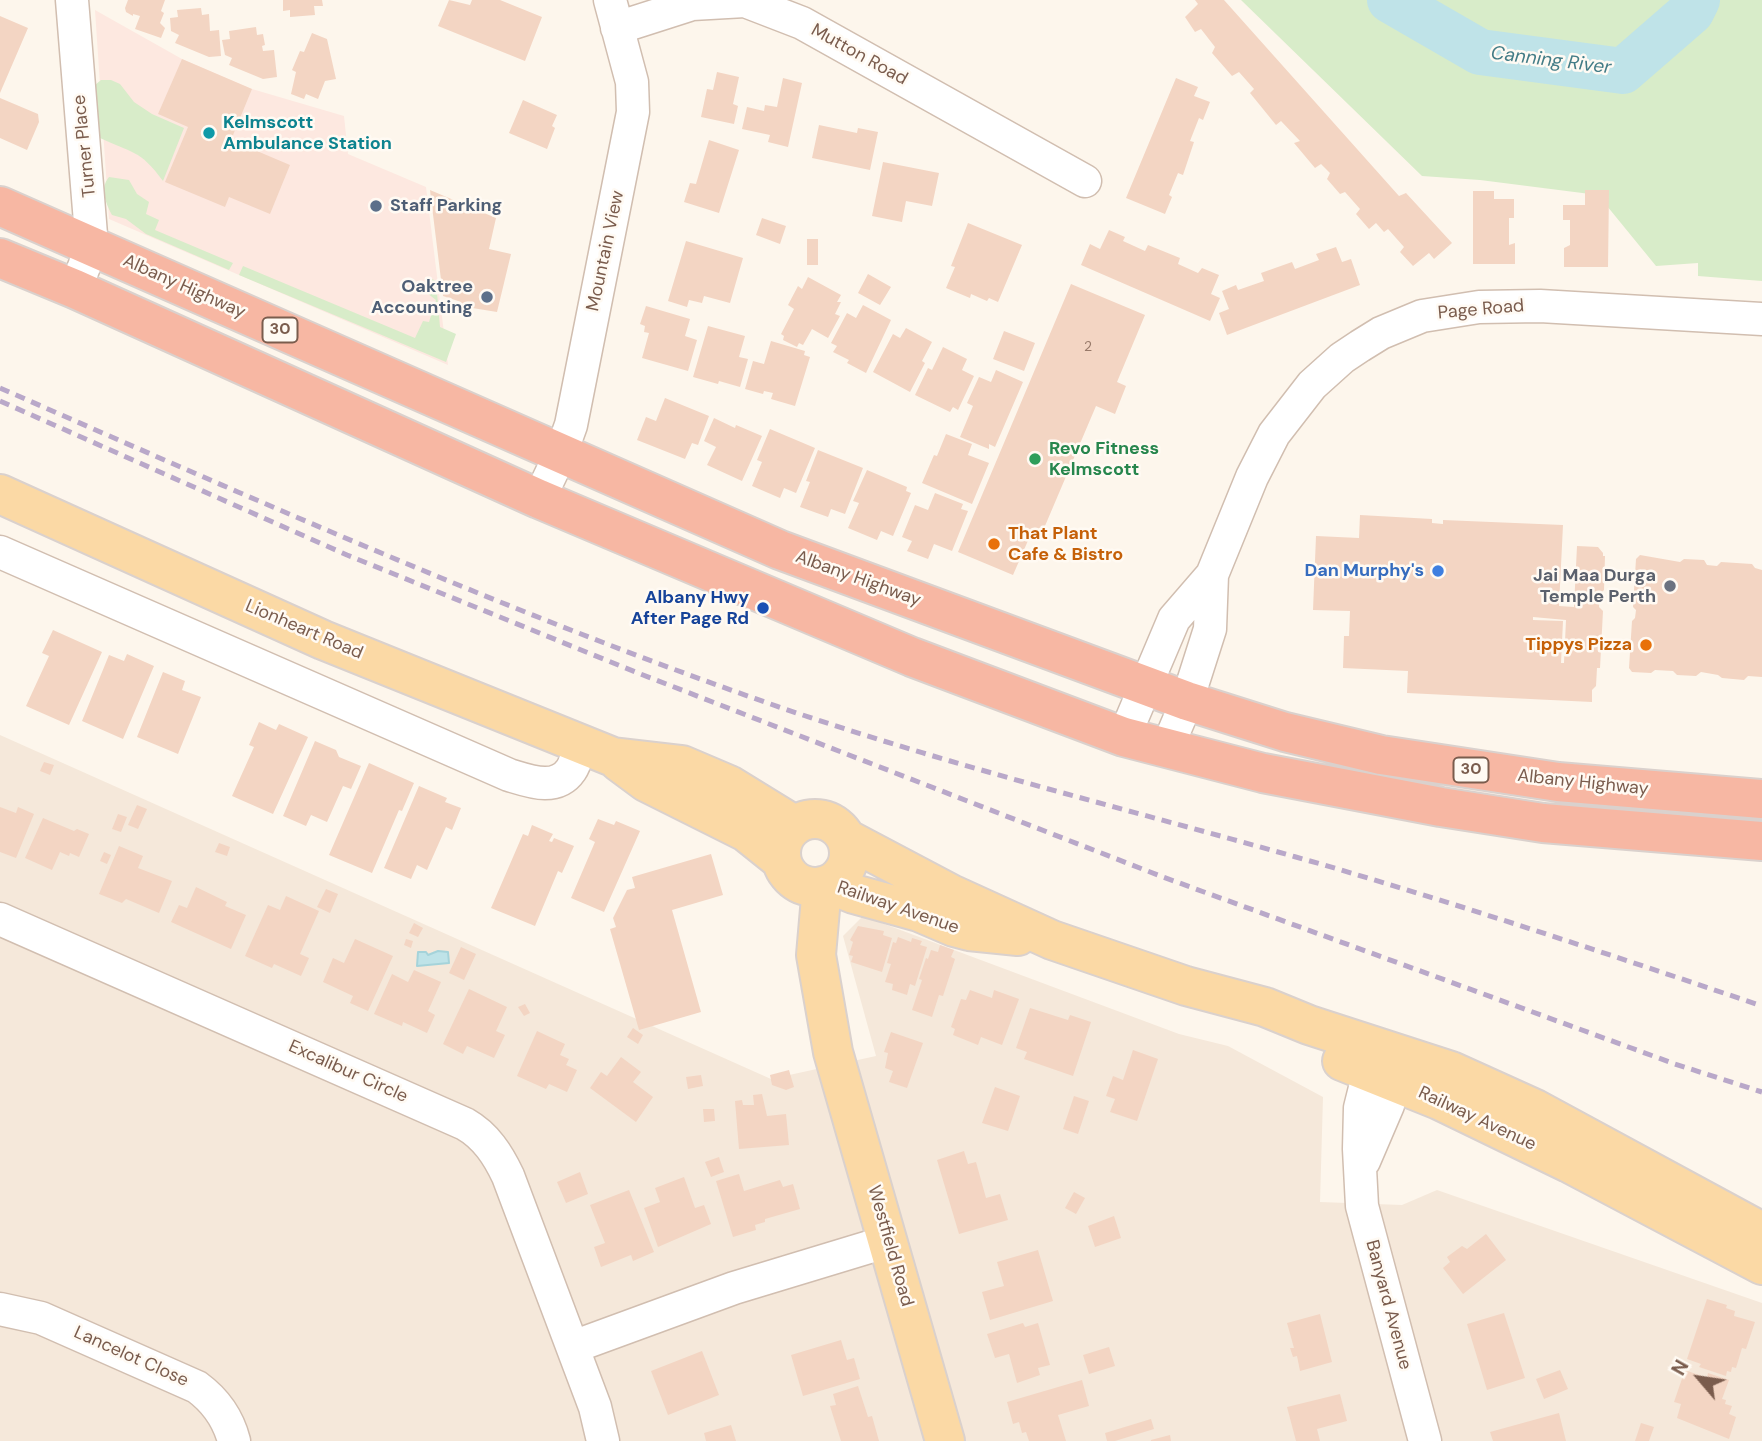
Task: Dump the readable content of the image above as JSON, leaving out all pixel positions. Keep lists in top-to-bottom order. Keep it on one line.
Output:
{"streets":{"highway":["Albany Highway","30"],"main road":["Lionheart Road","Railway Avenue","Westfield Road"],"street":["Mutton Road","Turner Place","Mountain View","Page Road","Excalibur Circle","Banyard Avenue","Lancelot Close"]},"crossings":[["Mutton Road","Mountain View"],["Turner Place","Albany Highway"],["Mountain View","Albany Highway"],["Albany Highway","Page Road"],["Lionheart Road","Railway Avenue"],["Lionheart Road","Westfield Road"],["Railway Avenue","Westfield Road"],["Railway Avenue","Banyard Avenue"]],"water":["Canning River"],"places":["Kelmscott Ambulance Station","Staff Parking","Oaktree Accounting","Revo Fitness Kelmscott","That Plant Cafe & Bistro","Dan Murphy's","Jai Maa Durga Temple Perth","Albany Hwy After Page Rd","Tippys Pizza"],"house_numbers":["2"],"north":"top left"}
